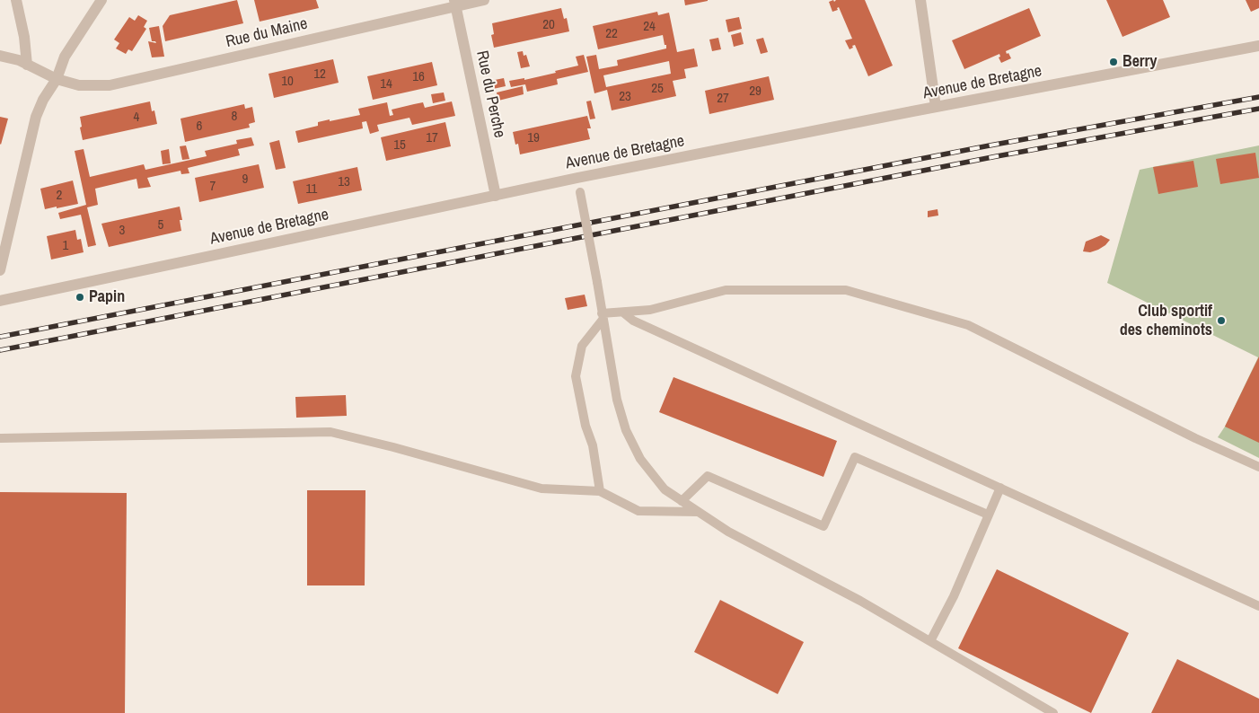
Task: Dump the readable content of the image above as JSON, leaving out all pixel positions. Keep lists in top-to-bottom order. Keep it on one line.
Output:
{"streets":{"street":["Rue du Maine","Avenue de Bretagne","Rue du Perche"]},"crossings":[["Rue du Maine","Rue du Perche"],["Avenue de Bretagne","Rue du Perche"]],"places":["Berry","Papin","Club sportif des cheminots"],"house_numbers":["20","24","22","12","16","10","14","25","29","23","27","8","4","6","17","19","15","9","13","7","11","2","5","3","1"]}
